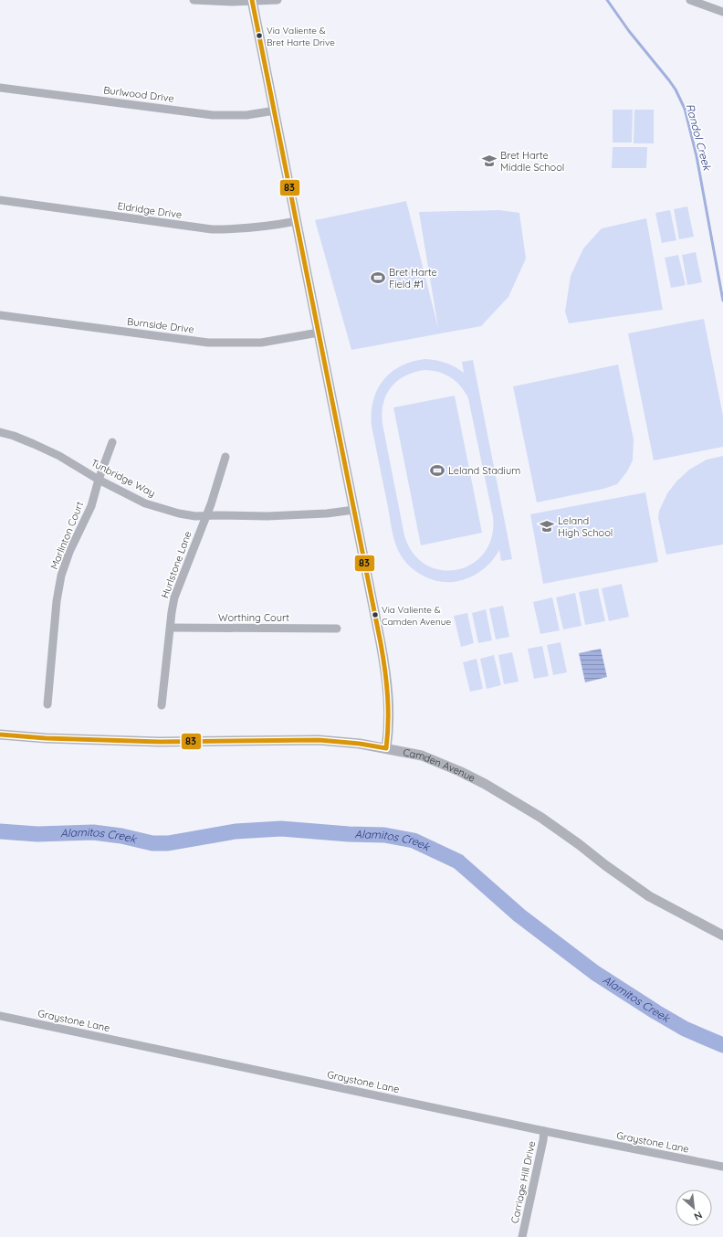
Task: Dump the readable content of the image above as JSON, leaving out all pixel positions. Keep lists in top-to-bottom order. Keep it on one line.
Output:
{"streets":{"street":["Burlwood Drive","Eldridge Drive","Burnside Drive","Tunbridge Way","Marlinton Court","Hurlstone Lane","Worthing Court","Camden Avenue","Graystone Lane","Carriage Hill Drive"]},"crossings":[["Tunbridge Way","Marlinton Court"],["Tunbridge Way","Hurlstone Lane"],["Hurlstone Lane","Worthing Court"],["Graystone Lane","Carriage Hill Drive"]],"water":["Randol Creek","Alamitos Creek"],"places":{"other":["Via Valiente & Bret Harte Drive","Via Valiente & Camden Avenue"],"school or university":["Bret Harte Middle School","Leland High School"],"sports":["Bret Harte Field #1","Leland Stadium"]},"lines":["transit line 83"],"north":"bottom right"}
